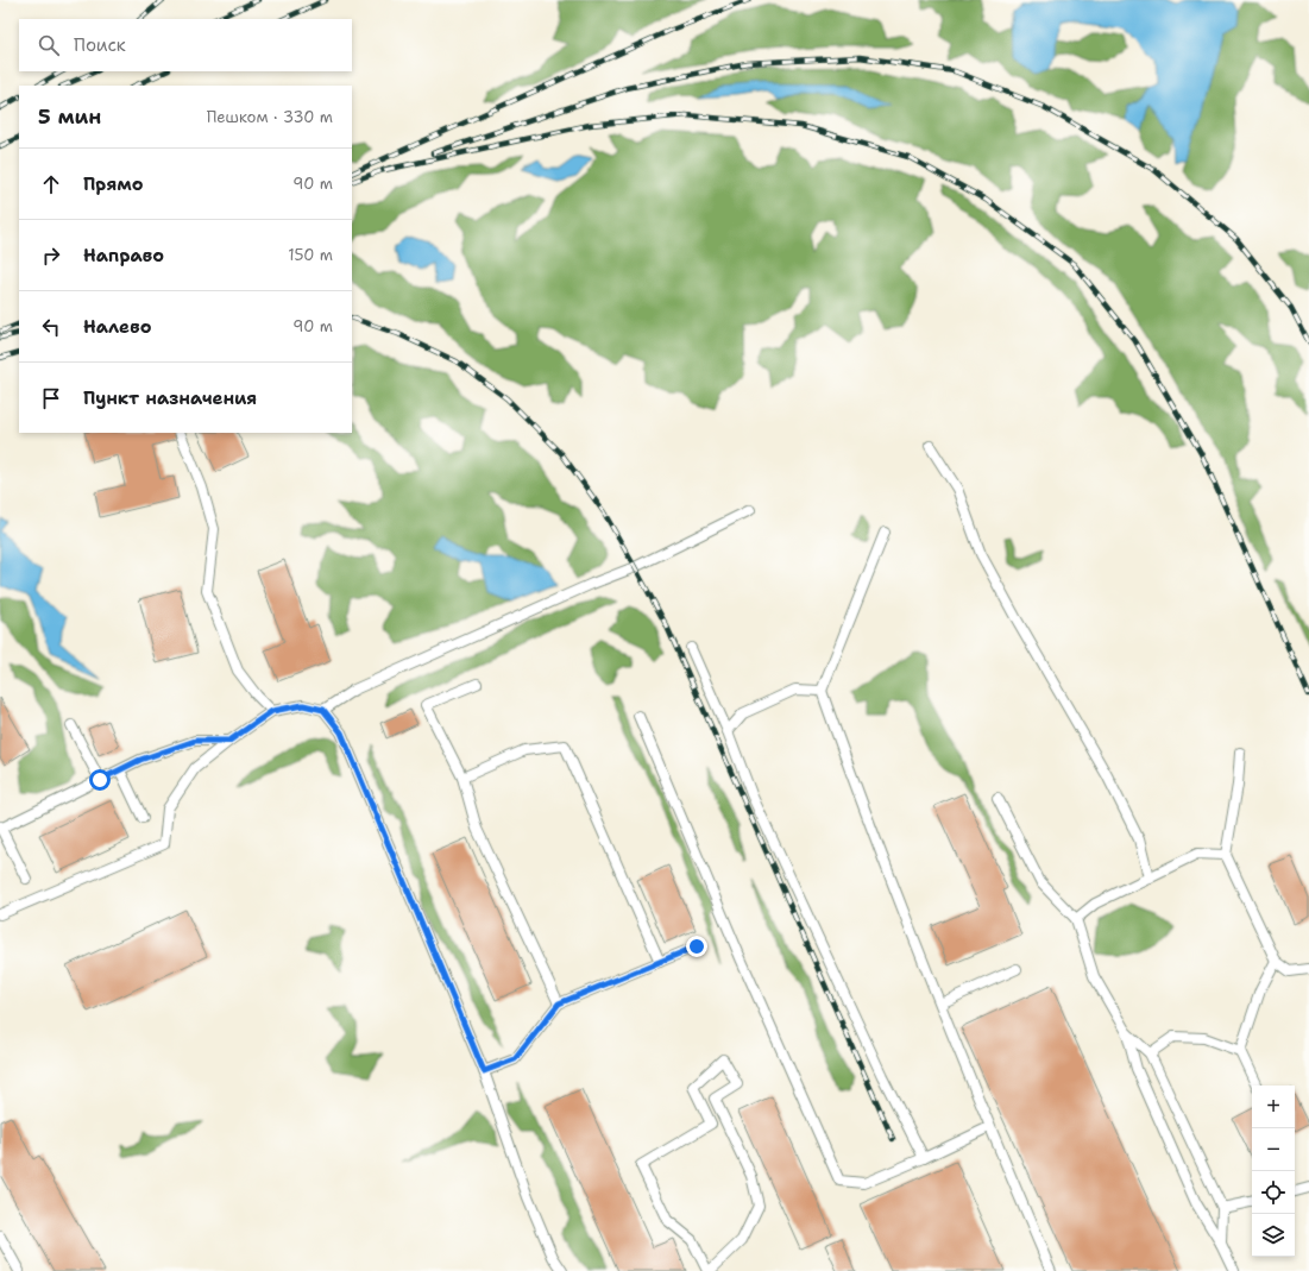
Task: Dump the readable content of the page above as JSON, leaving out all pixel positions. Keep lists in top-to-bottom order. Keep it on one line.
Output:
{"page":{"search":"Поиск","heading":["5 мин","Пешком · 330 m"],"list":[["Прямо","90 m"],["Направо","150 m"],["Налево","90 m"],"Пункт назначения"],"map_buttons":["+","−"]}}
